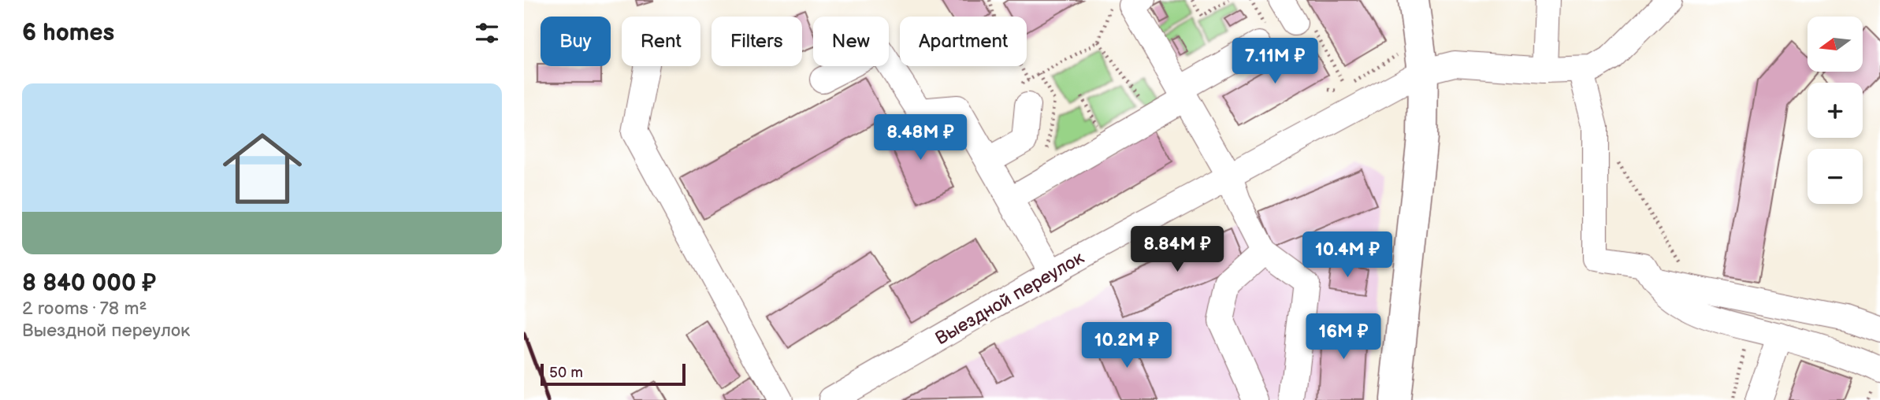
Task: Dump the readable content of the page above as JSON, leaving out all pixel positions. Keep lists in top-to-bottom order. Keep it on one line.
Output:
{"streets":{"street":["Выездной переулок"]},"scale_bar":"50 m","north":"left","page":{"heading":"6 homes","map_buttons":["+","−"],"chip":["Buy","Rent","Filters","New","Apartment"],"price":["7.11M ₽","8.48M ₽","8.84M ₽","10.4M ₽","16M ₽","10.2M ₽"],"list":[{"name":"8 840 000 ₽","note":"2 rooms · 78 m² · Выездной переулок"}],"scale":"50 m"}}
